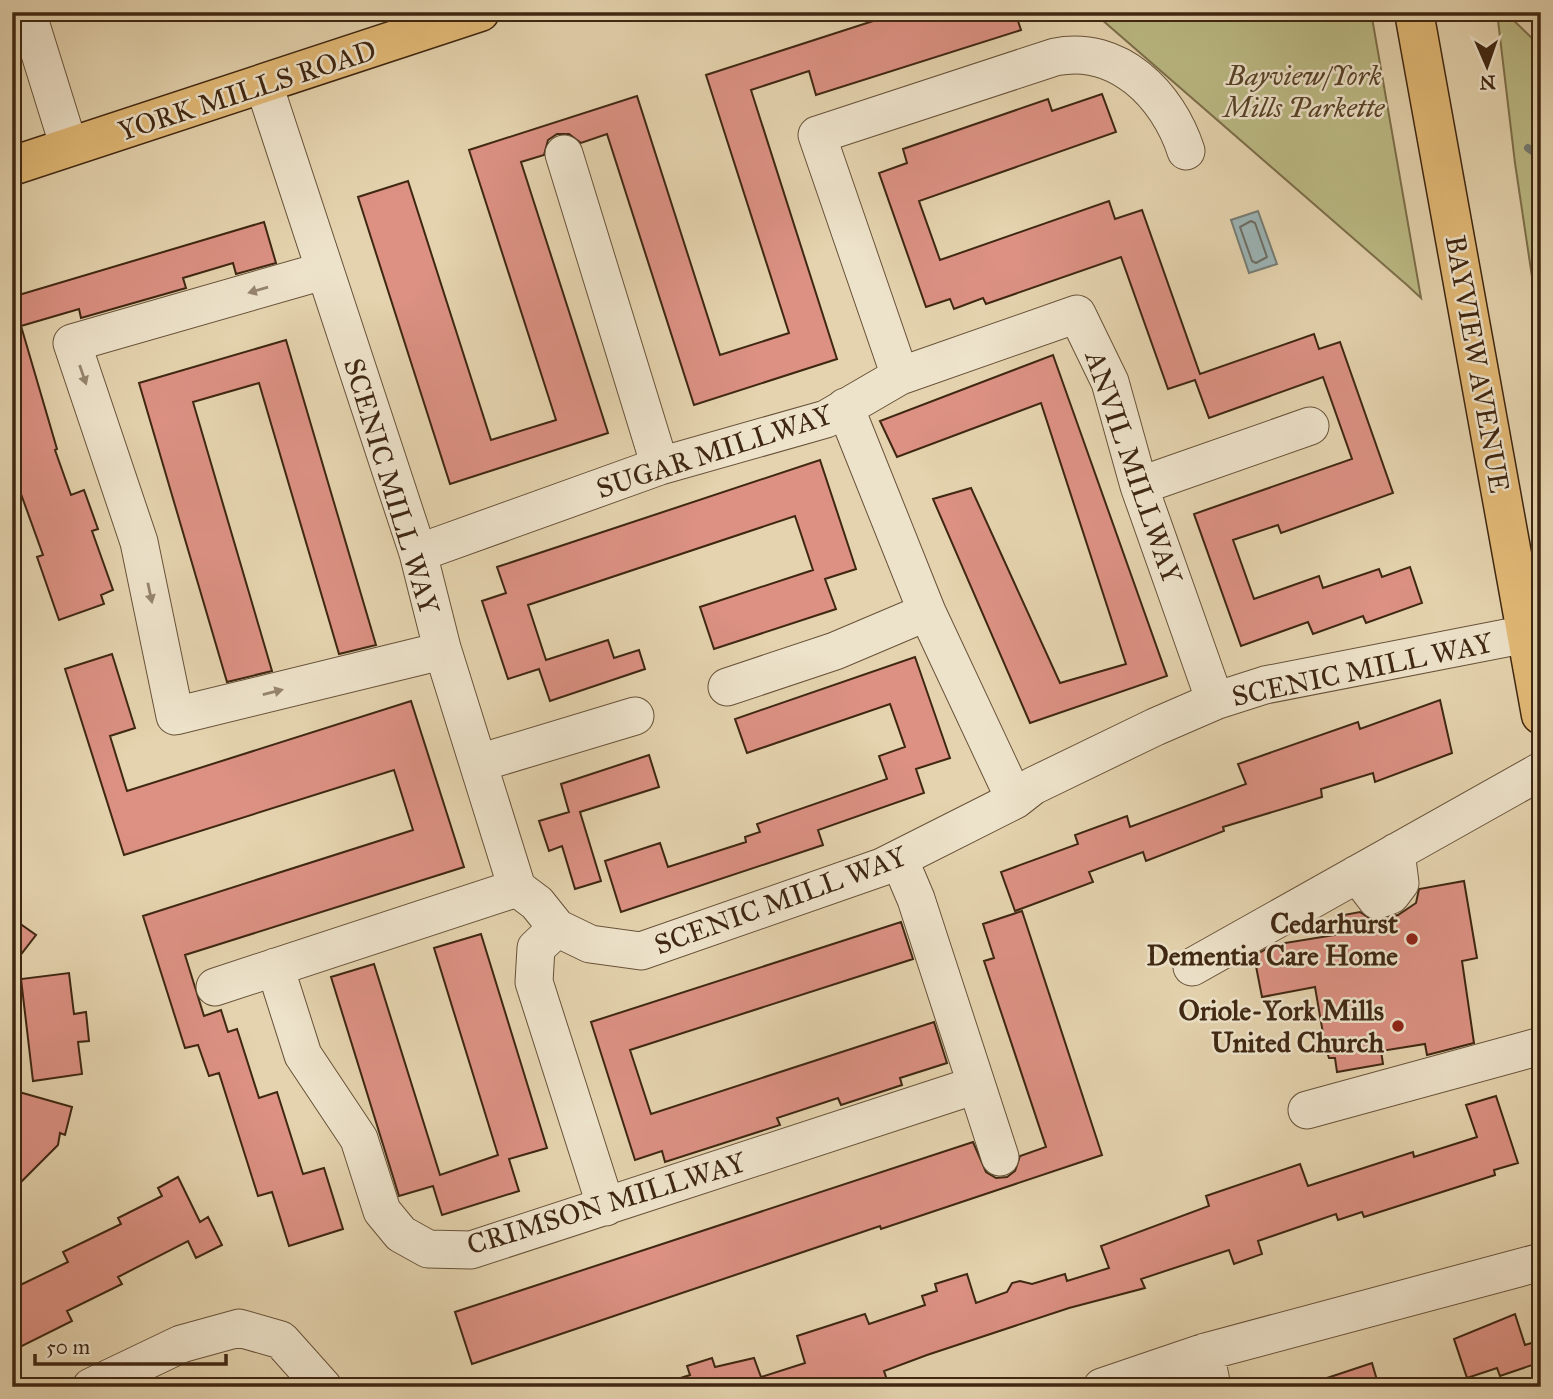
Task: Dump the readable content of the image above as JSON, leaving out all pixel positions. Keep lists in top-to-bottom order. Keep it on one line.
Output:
{"streets":{"main road":["YORK MILLS ROAD","BAYVIEW AVENUE"],"street":["SUGAR MILLWAY","ANVIL MILLWAY","SCENIC MILL WAY","CRIMSON MILLWAY"]},"crossings":[["YORK MILLS ROAD","SCENIC MILL WAY"],["BAYVIEW AVENUE","SCENIC MILL WAY"],["SUGAR MILLWAY","ANVIL MILLWAY"],["SUGAR MILLWAY","SCENIC MILL WAY"],["ANVIL MILLWAY","SCENIC MILL WAY"]],"parks":["Bayview/York Mills Parkette"],"places":["Cedarhurst Dementia Care Home","Oriole-York Mills United Church"],"scale_bar":"50 m","north":"bottom"}
